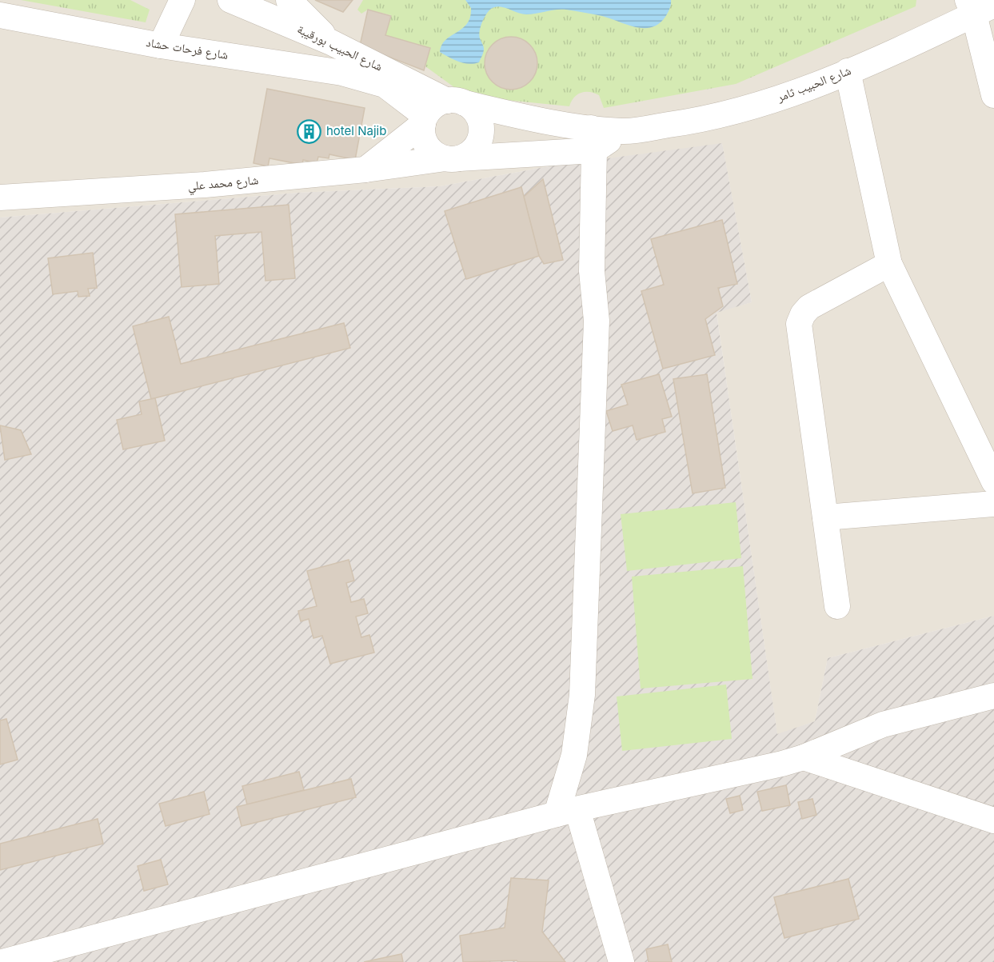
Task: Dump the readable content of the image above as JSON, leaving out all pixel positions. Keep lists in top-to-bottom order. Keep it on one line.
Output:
{"streets":{"street":["شارع الحبيب بورقيبة","شارع فرحات حشاد","شارع الحبيب ثامر","شارع محمد علي"]},"crossings":[["شارع الحبيب بورقيبة","شارع فرحات حشاد"],["شارع الحبيب بورقيبة","شارع الحبيب ثامر"],["شارع الحبيب بورقيبة","شارع محمد علي"],["شارع فرحات حشاد","شارع محمد علي"]],"places":{"building":["hotel Najib"]}}
